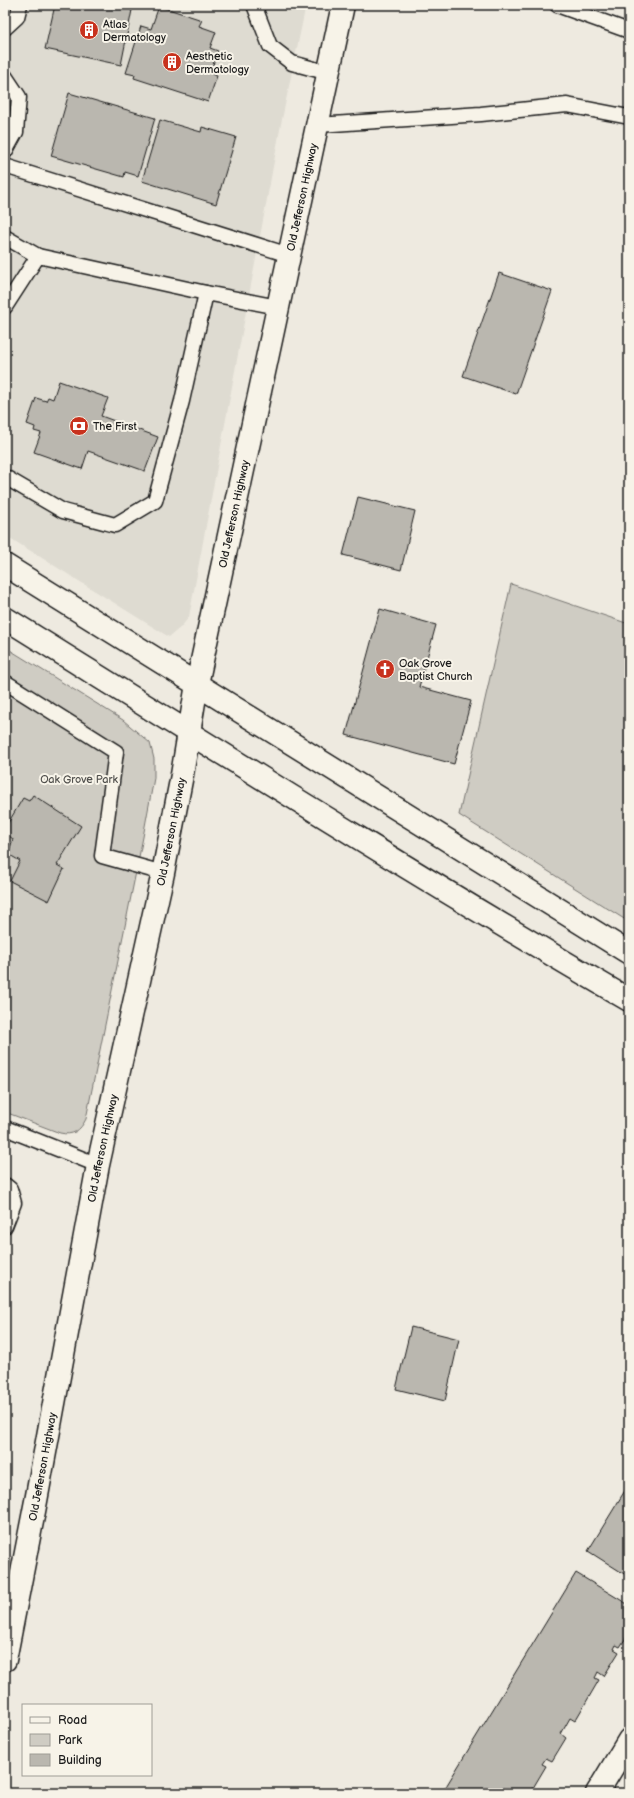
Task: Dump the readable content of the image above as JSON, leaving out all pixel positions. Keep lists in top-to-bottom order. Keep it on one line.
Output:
{"streets":{"main road":["Old Jefferson Highway"]},"parks":["Oak Grove Park"],"places":{"building":["Atlas Dermatology","Aesthetic Dermatology"],"bank":["The First"],"church":["Oak Grove Baptist Church"]},"legend":["Road","Park","Building"]}
